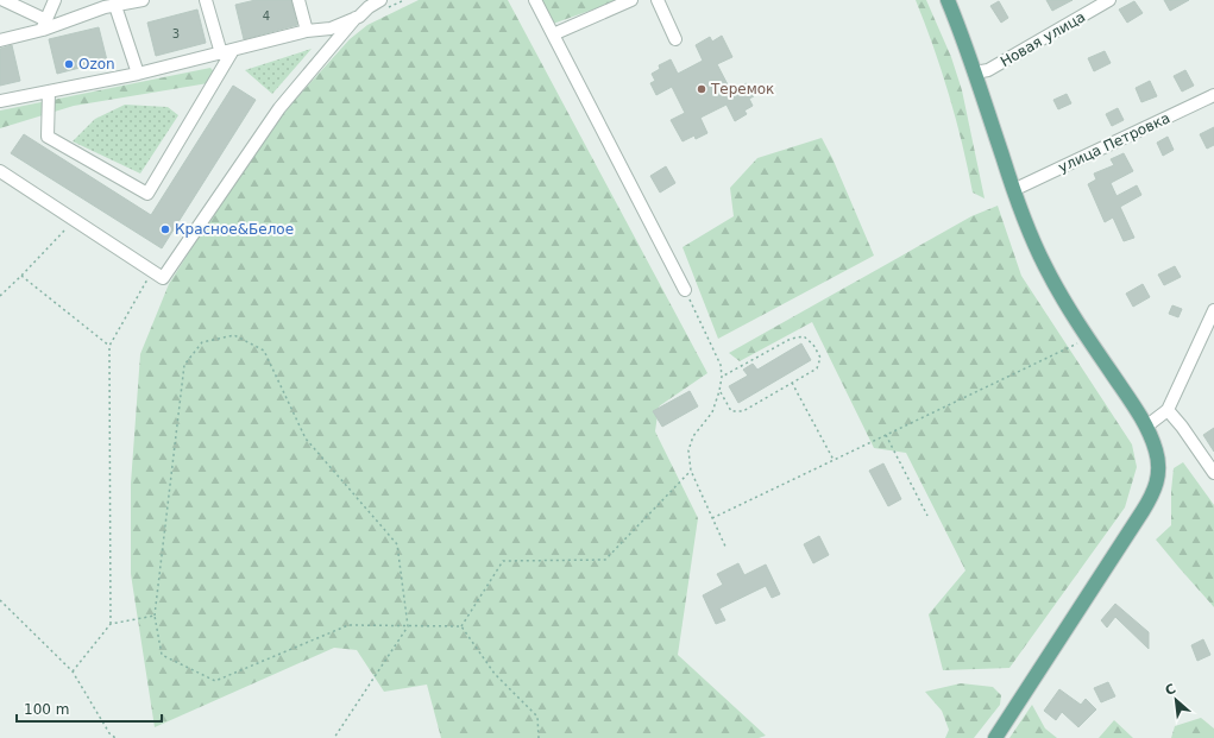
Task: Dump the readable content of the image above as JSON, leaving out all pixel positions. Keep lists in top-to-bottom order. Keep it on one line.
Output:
{"streets":{"street":["Новая улица","улица Петровка"]},"places":["Ozon","Теремок","Красное&Белое"],"house_numbers":["4","3"],"scale_bar":"100 m","north":"top left"}
